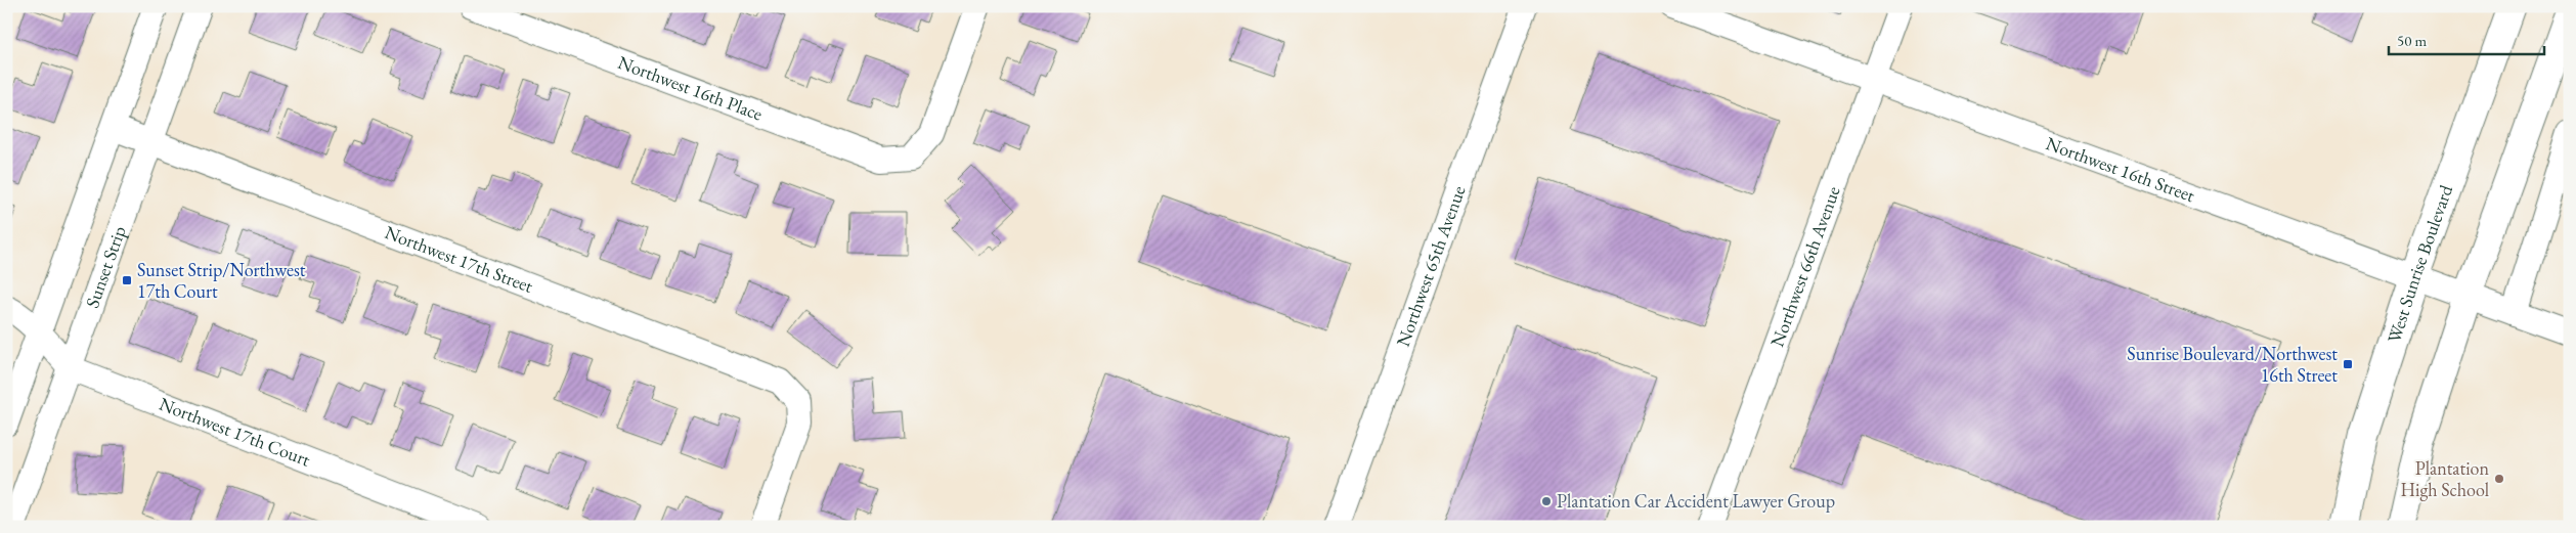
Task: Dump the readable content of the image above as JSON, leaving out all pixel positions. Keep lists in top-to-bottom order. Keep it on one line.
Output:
{"streets":{"highway":["West Sunrise Boulevard"],"street":["Northwest 16th Place","Northwest 16th Street","Northwest 17th Street","Northwest 65th Avenue","Northwest 66th Avenue","Sunset Strip","Northwest 17th Court"]},"crossings":[["Northwest 16th Street","West Sunrise Boulevard"],["Northwest 16th Street","Northwest 66th Avenue"],["Northwest 17th Street","Sunset Strip"],["Sunset Strip","Northwest 17th Court"]],"places":{"transit":["Sunset Strip/Northwest 17th Court","Sunrise Boulevard/Northwest 16th Street"],"other":["Plantation High School","Plantation Car Accident Lawyer Group"]},"scale_bar":"50 m"}
